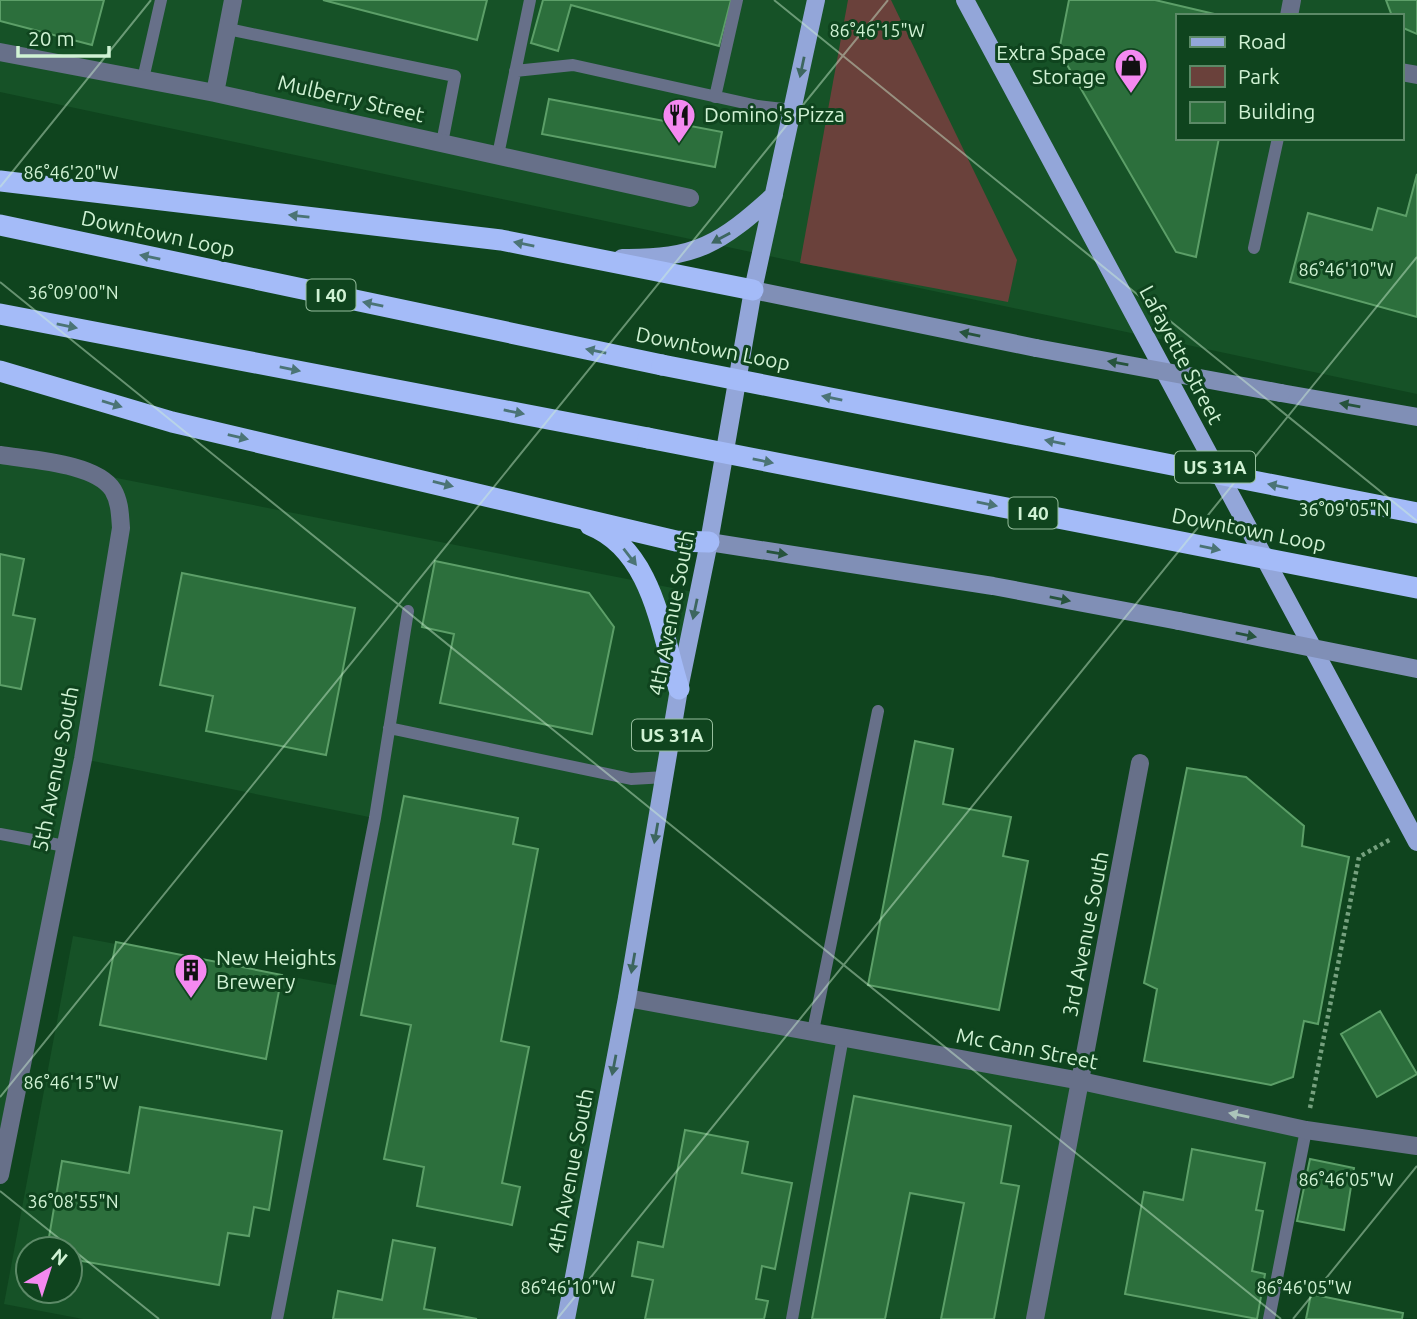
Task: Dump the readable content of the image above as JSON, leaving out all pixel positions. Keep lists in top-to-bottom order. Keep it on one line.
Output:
{"streets":{"highway":["Downtown Loop","I 40"],"main road":["Lafayette Street","US 31A","4th Avenue South"],"street":["Mulberry Street","5th Avenue South","3rd Avenue South","Mc Cann Street"]},"crossings":[["4th Avenue South","Mc Cann Street"],["3rd Avenue South","Mc Cann Street"]],"one_way":["4th Avenue South"],"places":{"shop":["Extra Space Storage"],"restaurant":["Domino's Pizza"],"building":["New Heights Brewery"]},"legend":["Road","Park","Building"],"scale_bar":"20 m","north":"top right","coordinates":["86°46'15\"W","86°46'20\"W","86°46'10\"W","36°09'00\"N","36°09'05\"N","86°46'05\"W","36°08'55\"N"]}
